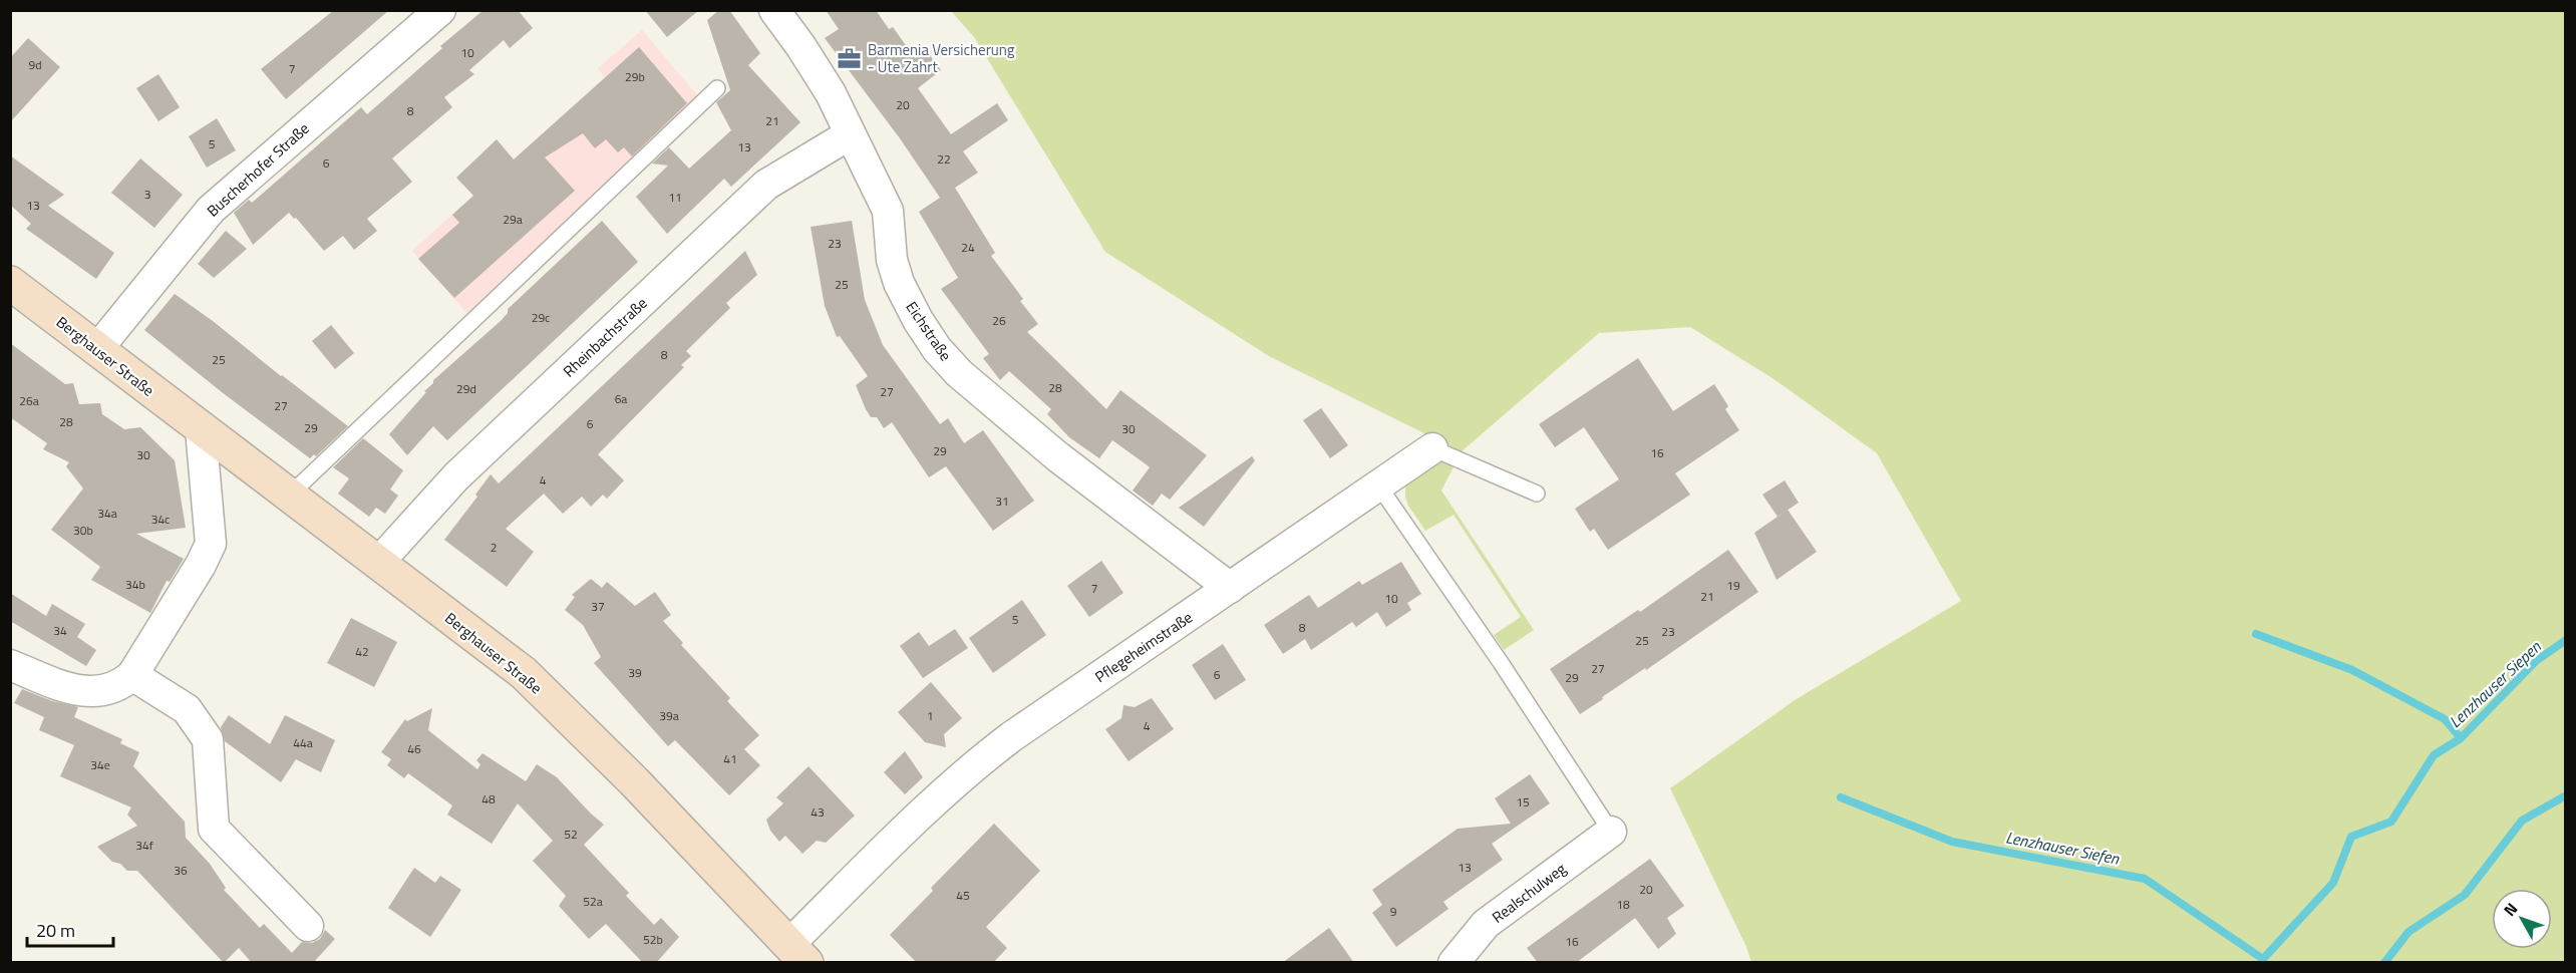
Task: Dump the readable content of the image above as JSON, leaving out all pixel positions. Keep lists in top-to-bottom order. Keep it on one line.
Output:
{"streets":{"street":["Buscherhofer Straße","Eichstraße","Rheinbachstraße","Berghauser Straße","Pflegeheimstraße","Realschulweg"]},"crossings":[["Buscherhofer Straße","Berghauser Straße"],["Eichstraße","Rheinbachstraße"],["Eichstraße","Pflegeheimstraße"],["Rheinbachstraße","Berghauser Straße"],["Berghauser Straße","Pflegeheimstraße"]],"water":["Lenzhauser Siepen","Lenzhauser Siefen"],"places":{"office":["Barmenia Versicherung - Ute Zahrt"]},"house_numbers":["10","9d","7","29b","20","8","21","5","13","22","6","3","11","13","29a","23","24","25","29c","26","8","25","28","29d","27","6a","26a","27","28","6","29","30","29","16","30","4","31","34a","34c","30b","2","34b","19","7","21","10","37","5","8","34","23","25","42","27","39","6","29","39a","1","4","44a","46","41","34e","48","15","43","52","34f","13","36","20","45","52a","18","9","52b","16"],"scale_bar":"20 m","north":"top left"}
